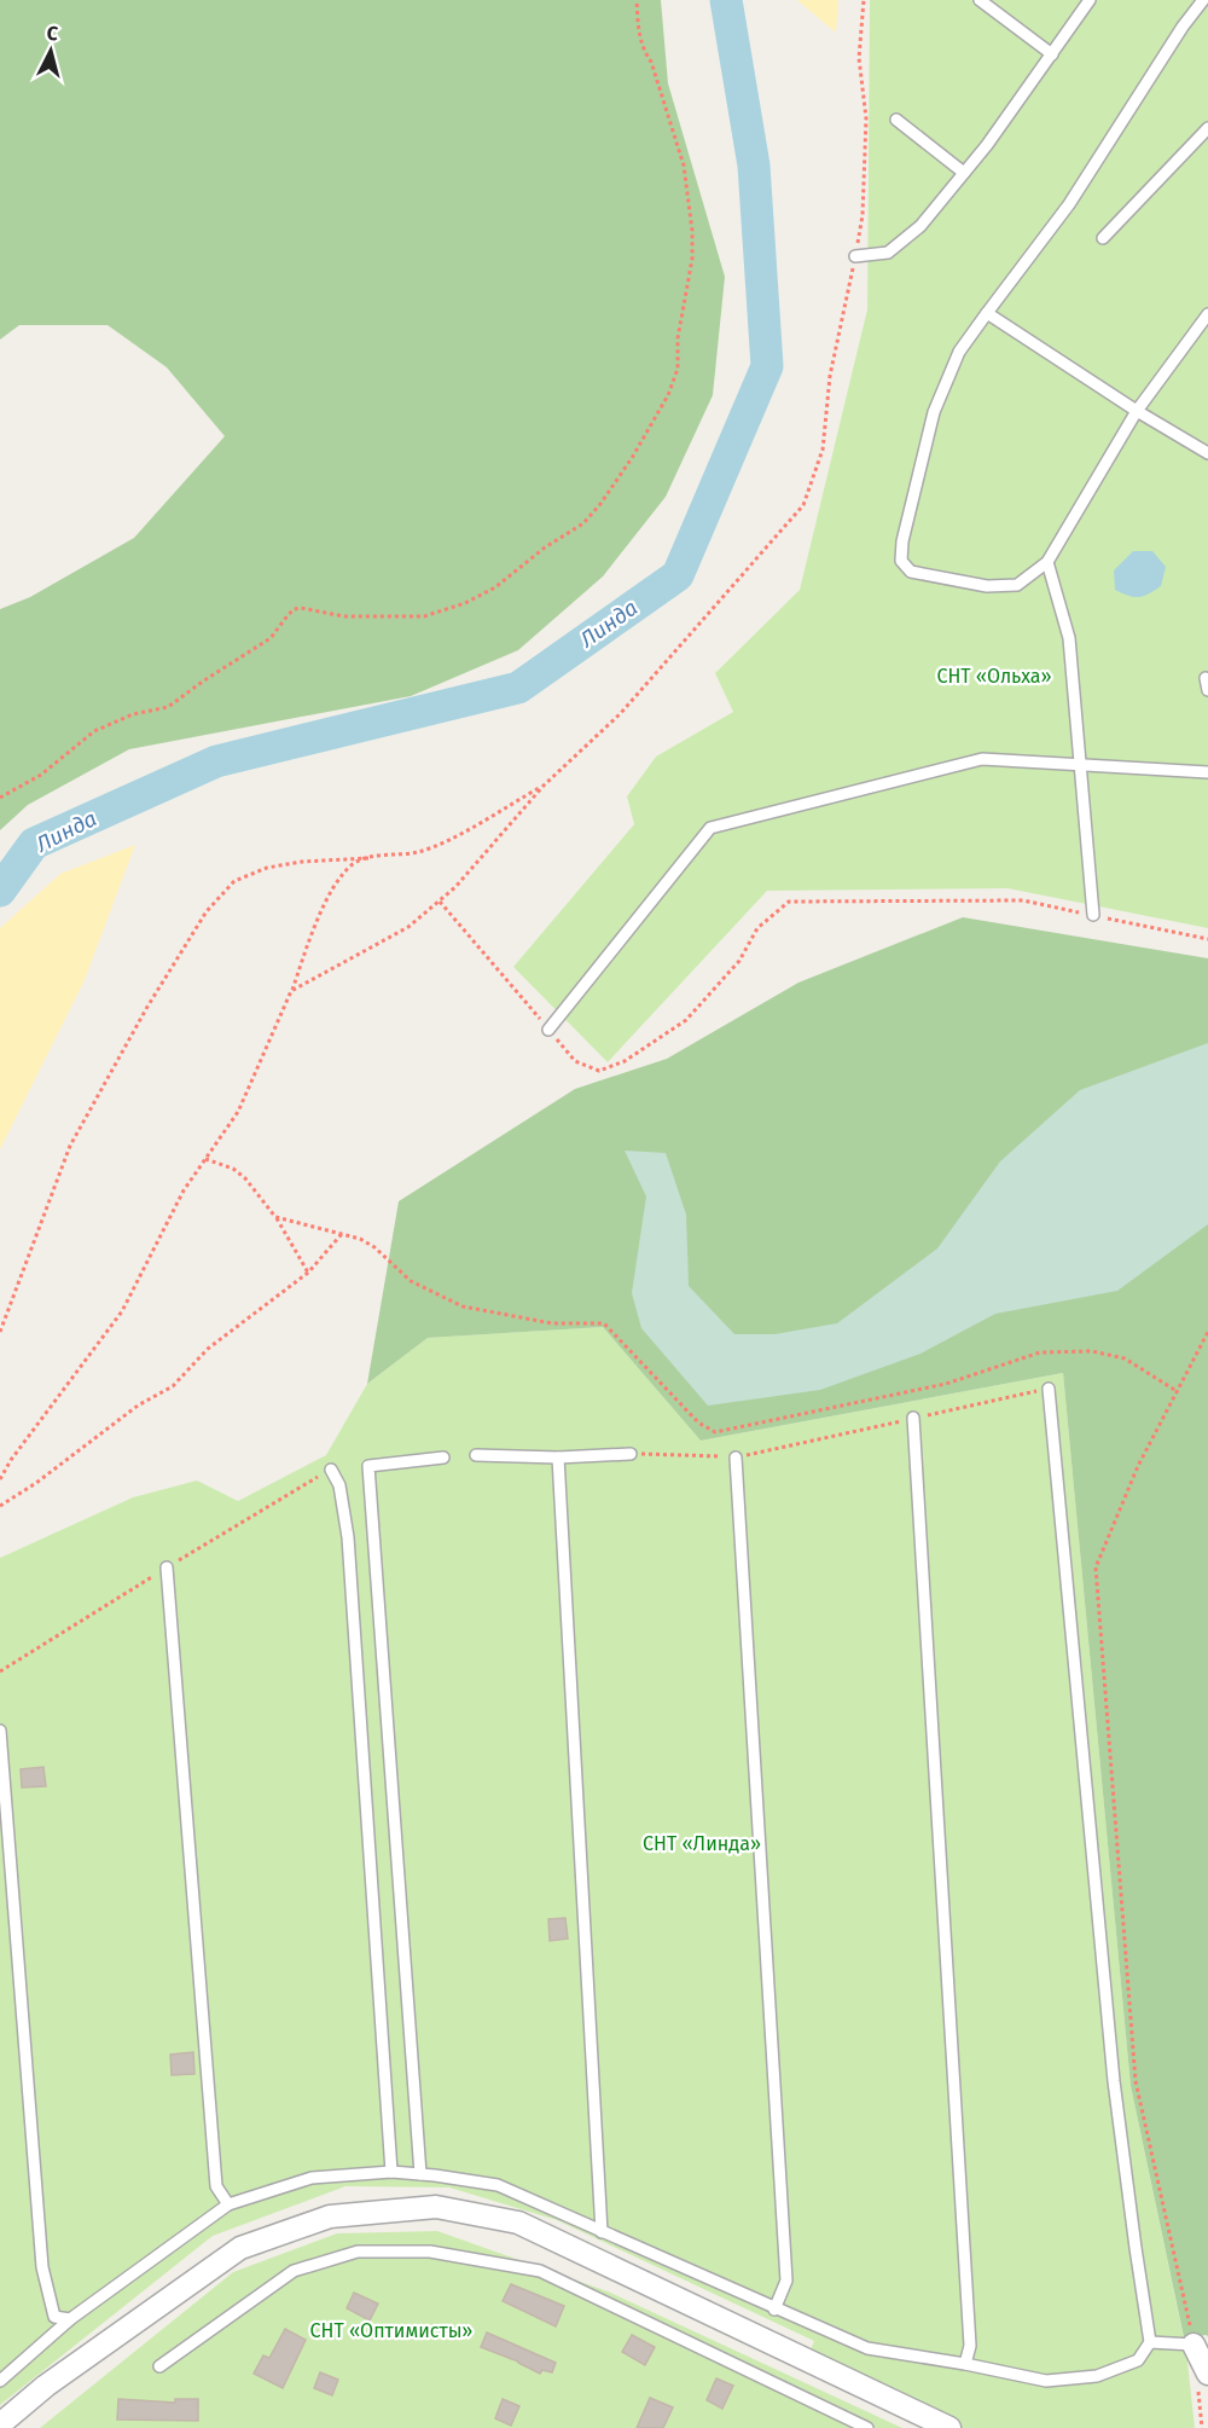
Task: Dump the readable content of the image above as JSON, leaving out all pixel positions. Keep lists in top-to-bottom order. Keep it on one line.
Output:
{"water":["Линда"],"parks":["СНТ «Ольха»","СНТ «Линда»","СНТ «Оптимисты»"],"north":"top"}
